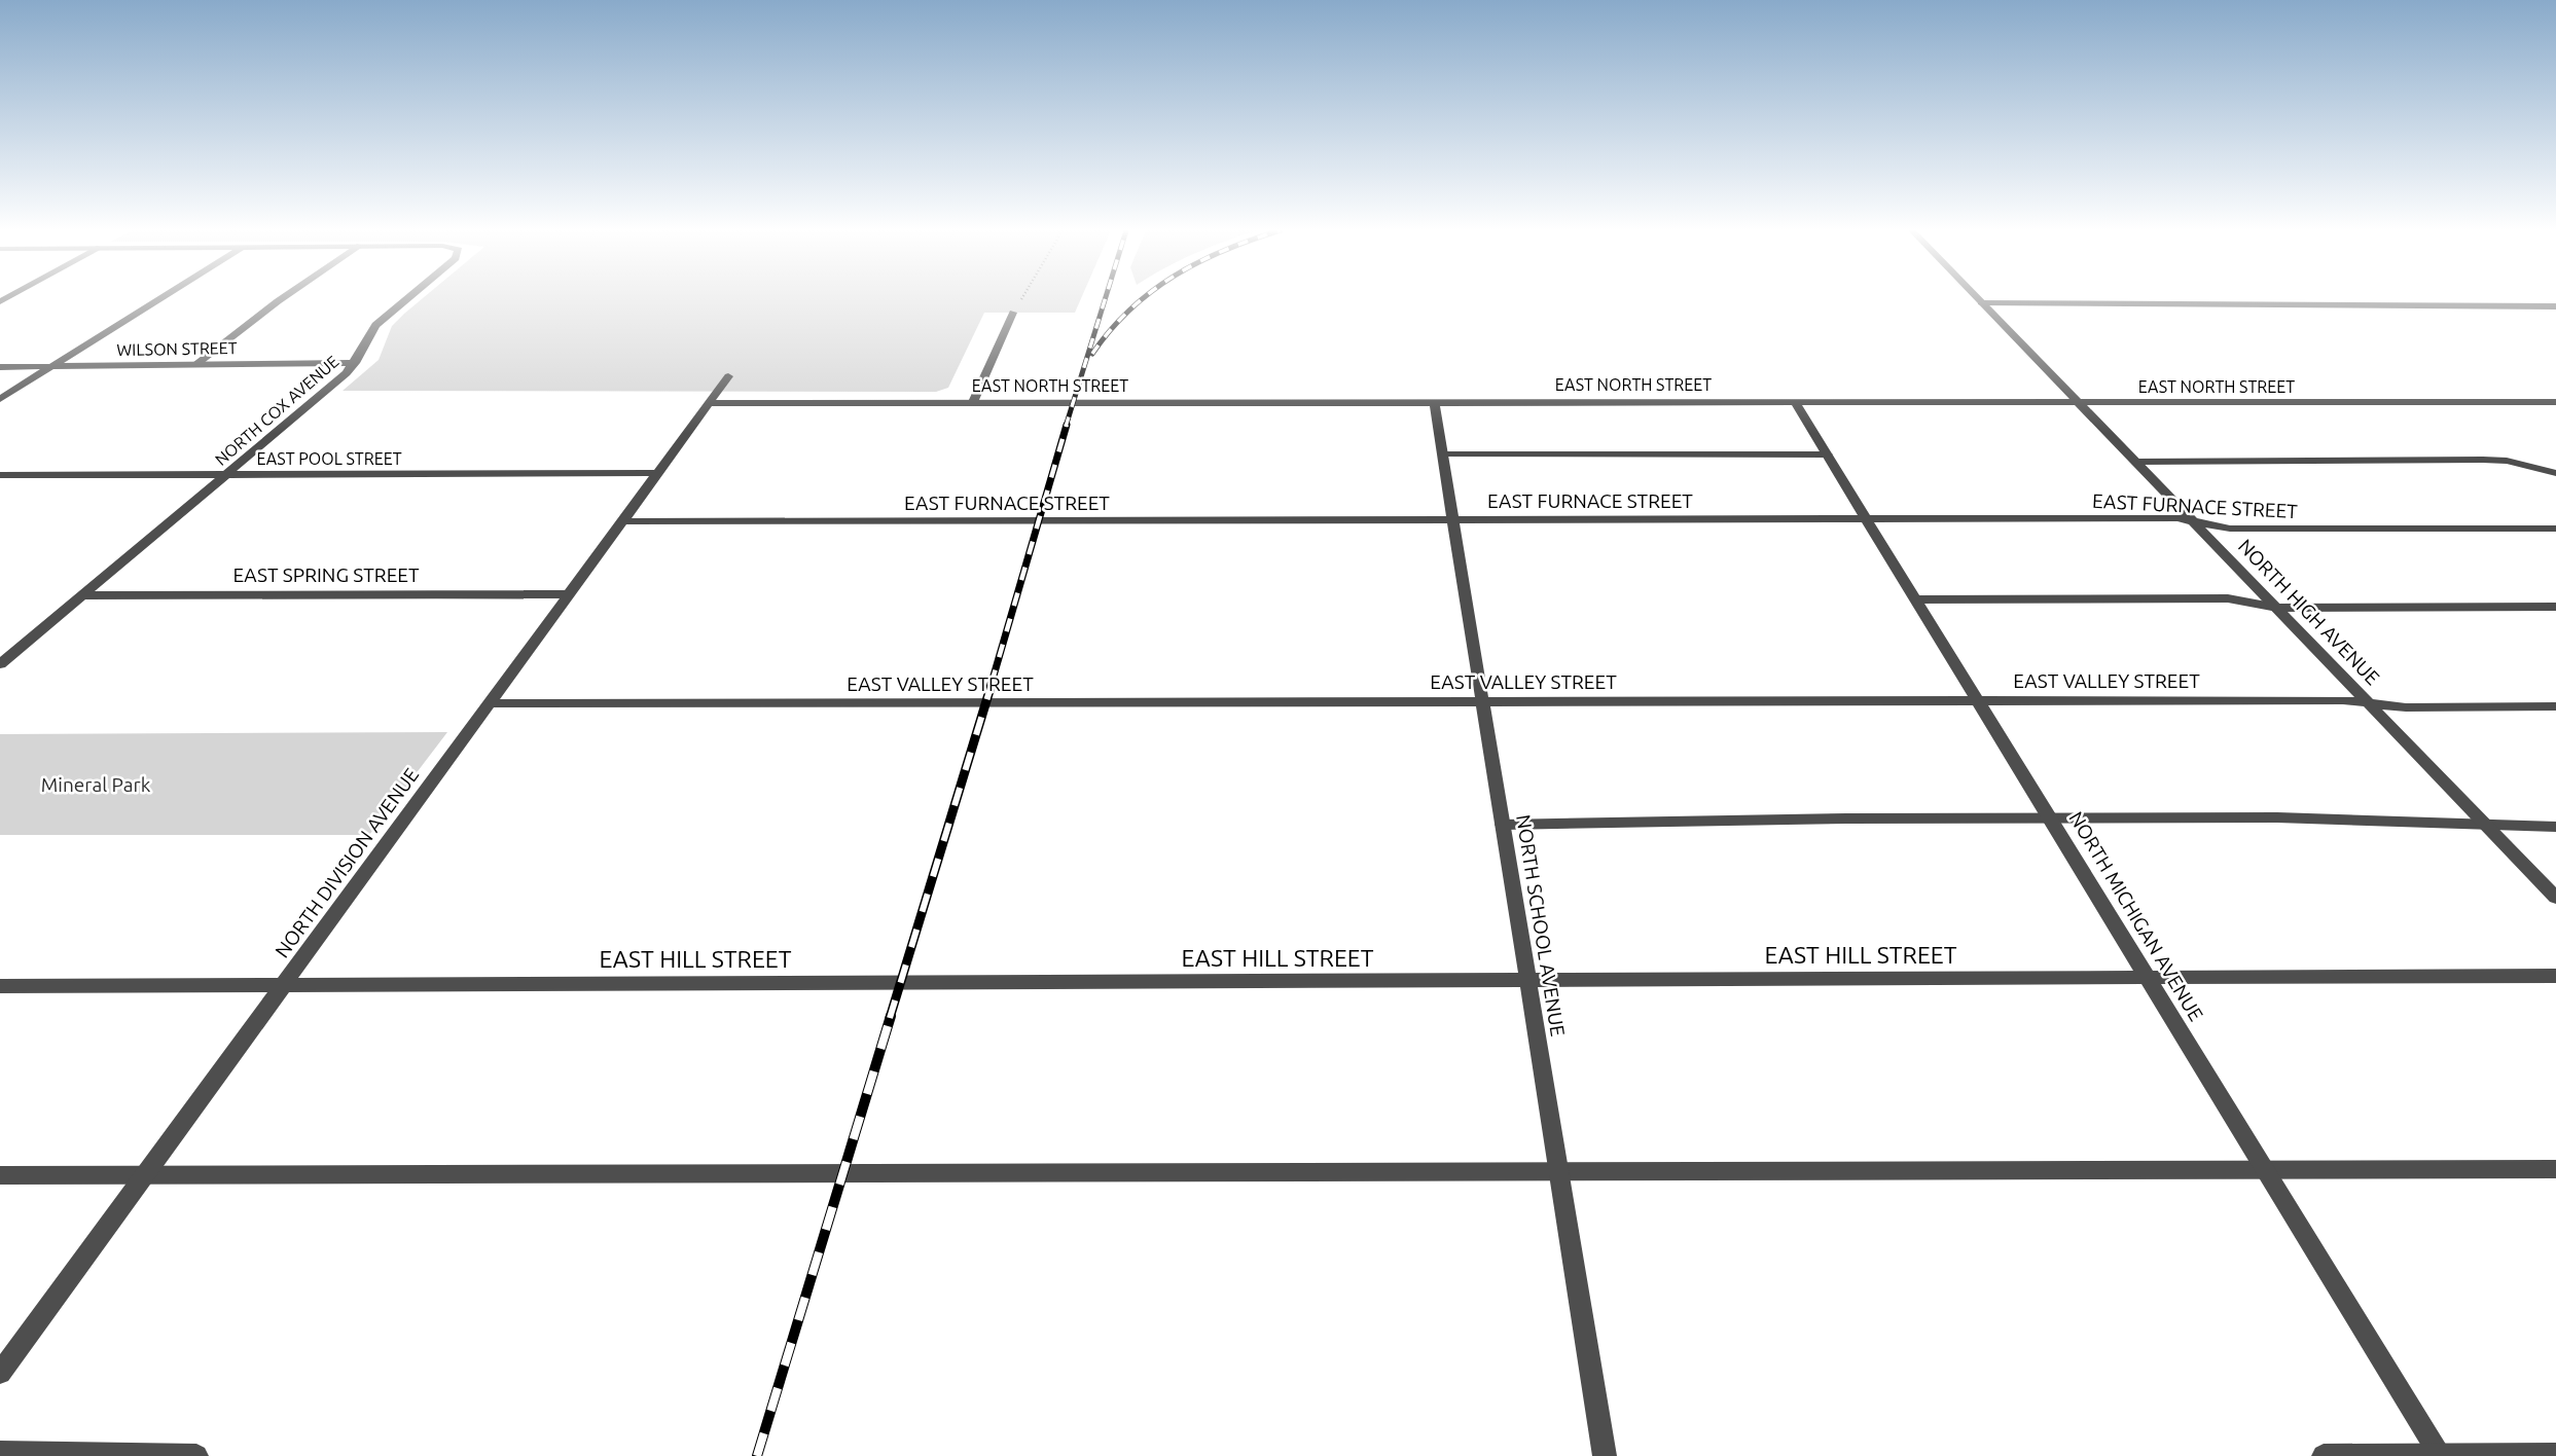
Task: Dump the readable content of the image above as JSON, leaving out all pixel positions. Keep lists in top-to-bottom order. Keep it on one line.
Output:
{"streets":{"street":["WILSON STREET","EAST NORTH STREET","NORTH COX AVENUE","EAST POOL STREET","EAST FURNACE STREET","EAST SPRING STREET","NORTH HIGH AVENUE","EAST VALLEY STREET","NORTH DIVISION AVENUE","NORTH MICHIGAN AVENUE","NORTH SCHOOL AVENUE","EAST HILL STREET"]},"crossings":[["WILSON STREET","NORTH COX AVENUE"],["EAST NORTH STREET","NORTH HIGH AVENUE"],["EAST NORTH STREET","NORTH DIVISION AVENUE"],["EAST NORTH STREET","NORTH MICHIGAN AVENUE"],["EAST NORTH STREET","NORTH SCHOOL AVENUE"],["NORTH COX AVENUE","EAST POOL STREET"],["NORTH COX AVENUE","EAST SPRING STREET"],["EAST POOL STREET","NORTH DIVISION AVENUE"],["EAST FURNACE STREET","NORTH HIGH AVENUE"],["EAST FURNACE STREET","NORTH DIVISION AVENUE"],["EAST FURNACE STREET","NORTH MICHIGAN AVENUE"],["EAST FURNACE STREET","NORTH SCHOOL AVENUE"],["EAST SPRING STREET","NORTH DIVISION AVENUE"],["NORTH HIGH AVENUE","EAST VALLEY STREET"],["EAST VALLEY STREET","NORTH DIVISION AVENUE"],["EAST VALLEY STREET","NORTH MICHIGAN AVENUE"],["EAST VALLEY STREET","NORTH SCHOOL AVENUE"],["NORTH DIVISION AVENUE","EAST HILL STREET"],["NORTH MICHIGAN AVENUE","EAST HILL STREET"],["NORTH SCHOOL AVENUE","EAST HILL STREET"]],"parks":["Mineral Park"]}
